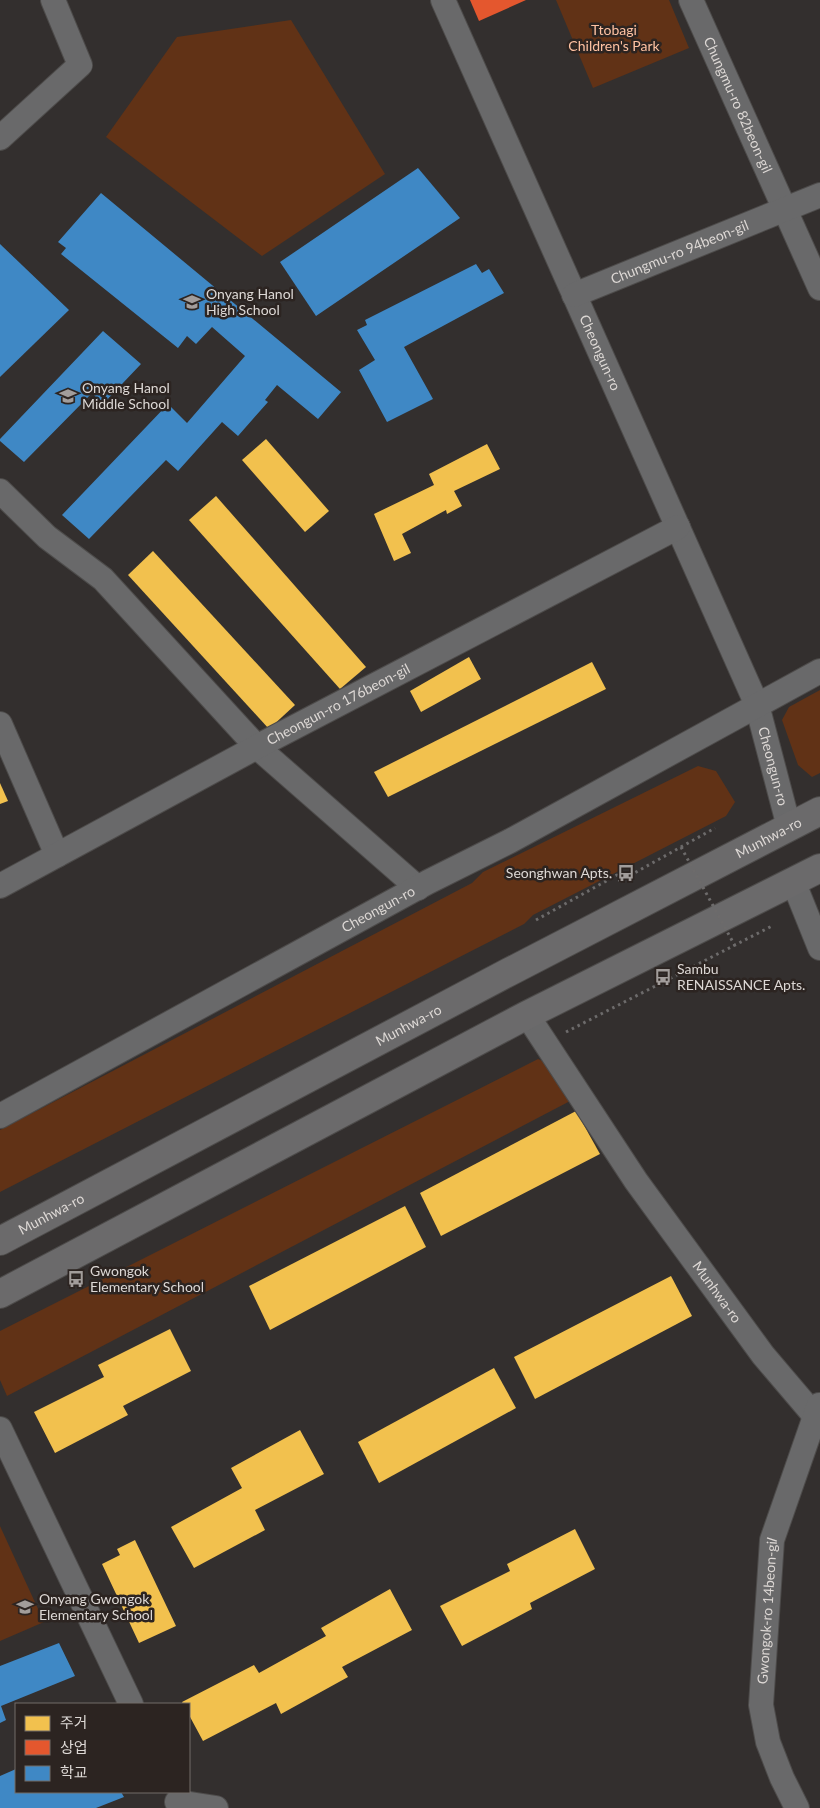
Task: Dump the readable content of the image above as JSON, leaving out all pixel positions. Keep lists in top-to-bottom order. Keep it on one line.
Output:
{"streets":{"main road":["Munhwa-ro"],"street":["Chungmu-ro 82beon-gil","Chungmu-ro 94beon-gil","Cheongun-ro","Cheongun-ro 176beon-gil","Gwongok-ro 14beon-gil"]},"crossings":[["Chungmu-ro 82beon-gil","Chungmu-ro 94beon-gil"],["Chungmu-ro 94beon-gil","Cheongun-ro"],["Cheongun-ro","Cheongun-ro 176beon-gil"],["Cheongun-ro","Munhwa-ro"],["Munhwa-ro","Gwongok-ro 14beon-gil"]],"parks":["Ttobagi Children's Park"],"places":{"school or university":["Onyang Hanol High School","Onyang Hanol Middle School","Onyang Gwongok Elementary School"],"bus stop":["Seonghwan Apts.","Sambu RENAISSANCE Apts.","Gwongok Elementary School"]},"legend":["주거","상업","학교"]}
